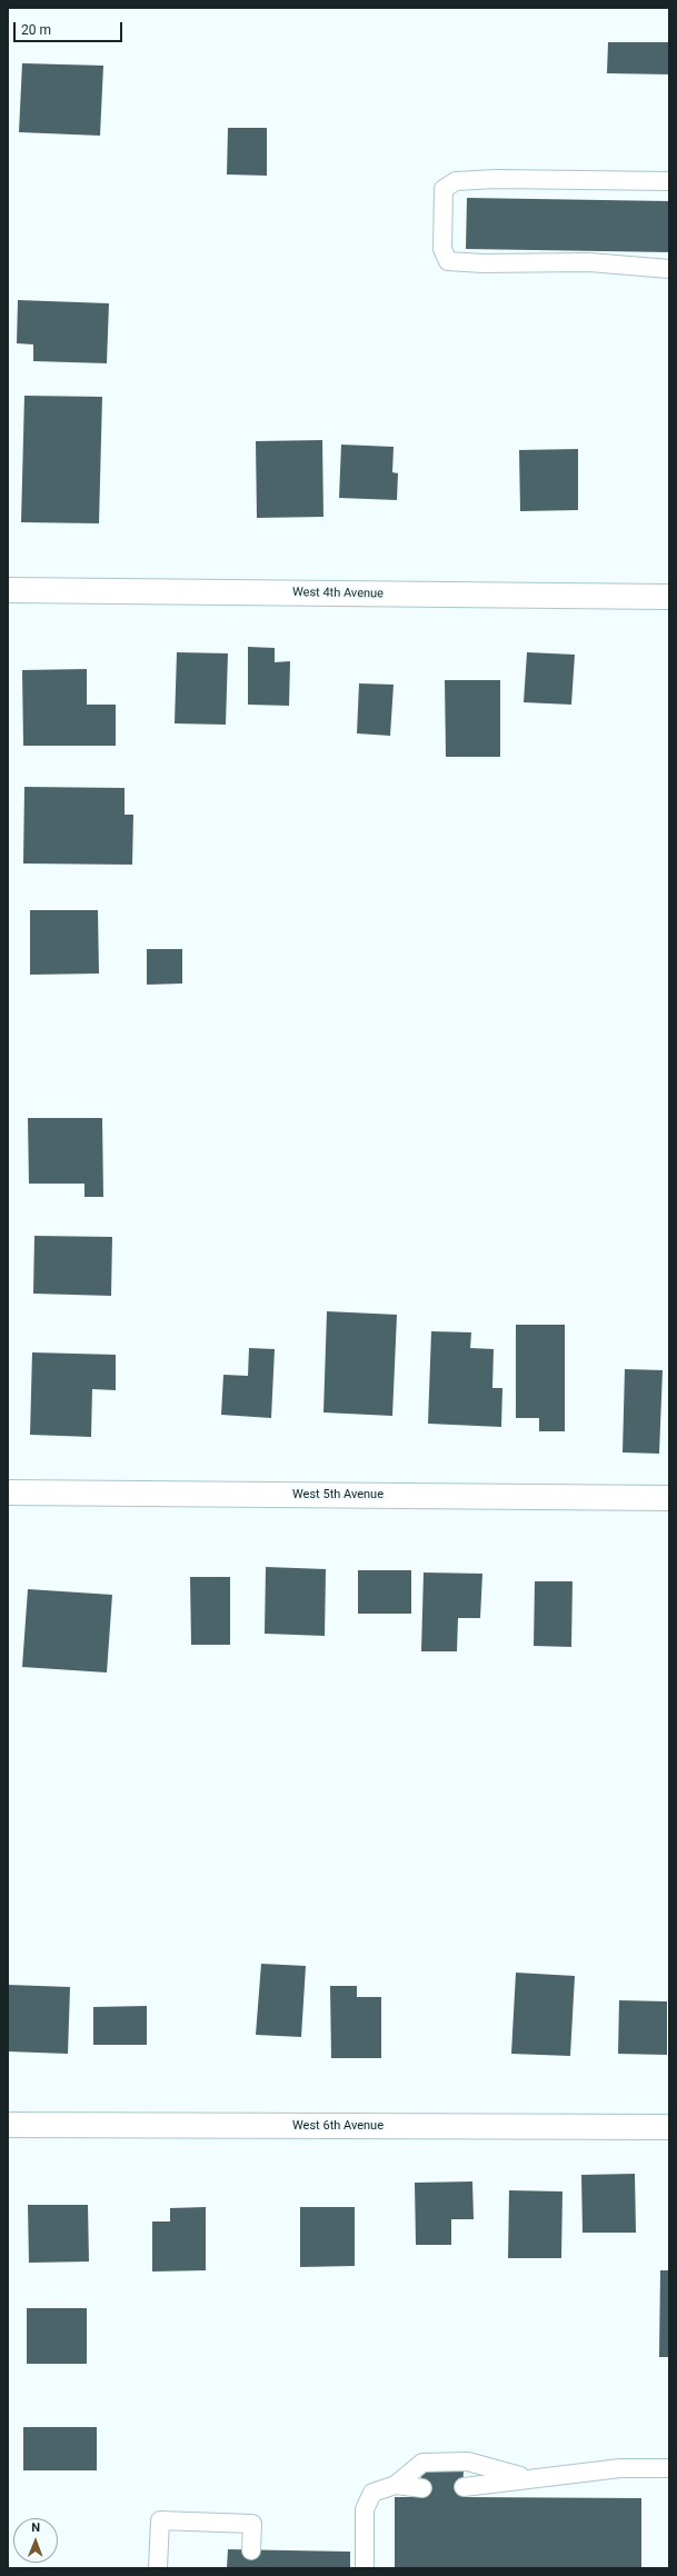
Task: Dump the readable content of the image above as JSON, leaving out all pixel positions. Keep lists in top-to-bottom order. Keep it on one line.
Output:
{"streets":{"street":["West 4th Avenue","West 5th Avenue","West 6th Avenue"]},"scale_bar":"20 m","north":"top"}
